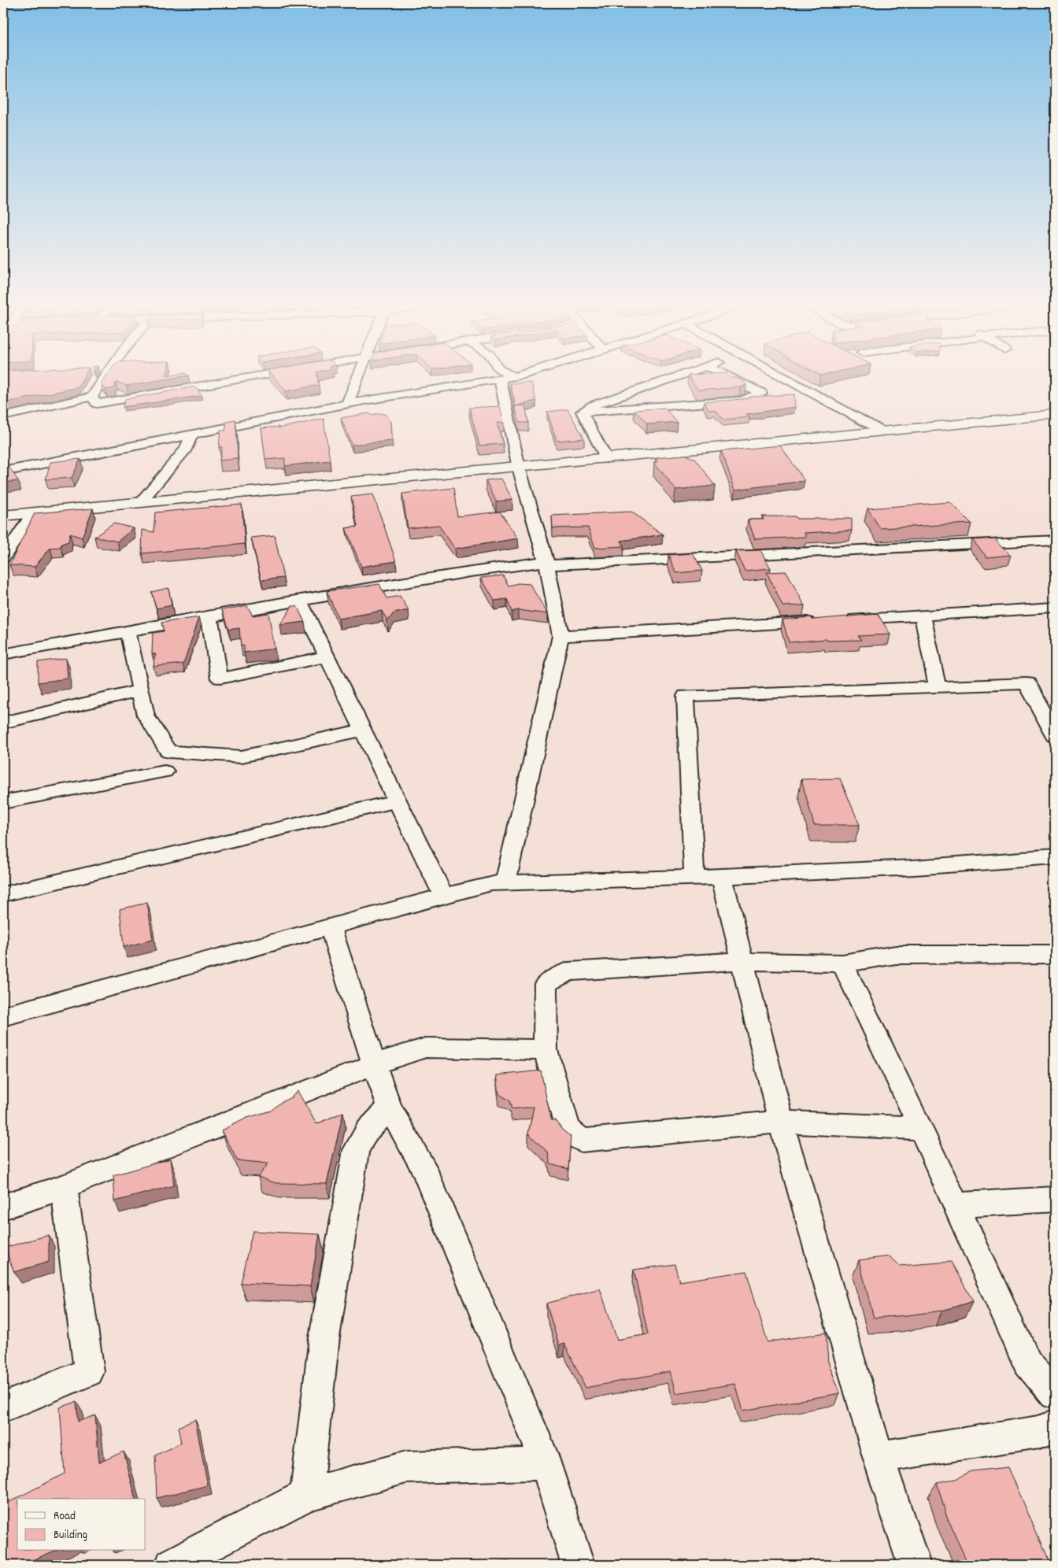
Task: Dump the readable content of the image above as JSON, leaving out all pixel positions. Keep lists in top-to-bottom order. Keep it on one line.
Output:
{"legend":["Road","Building"]}
